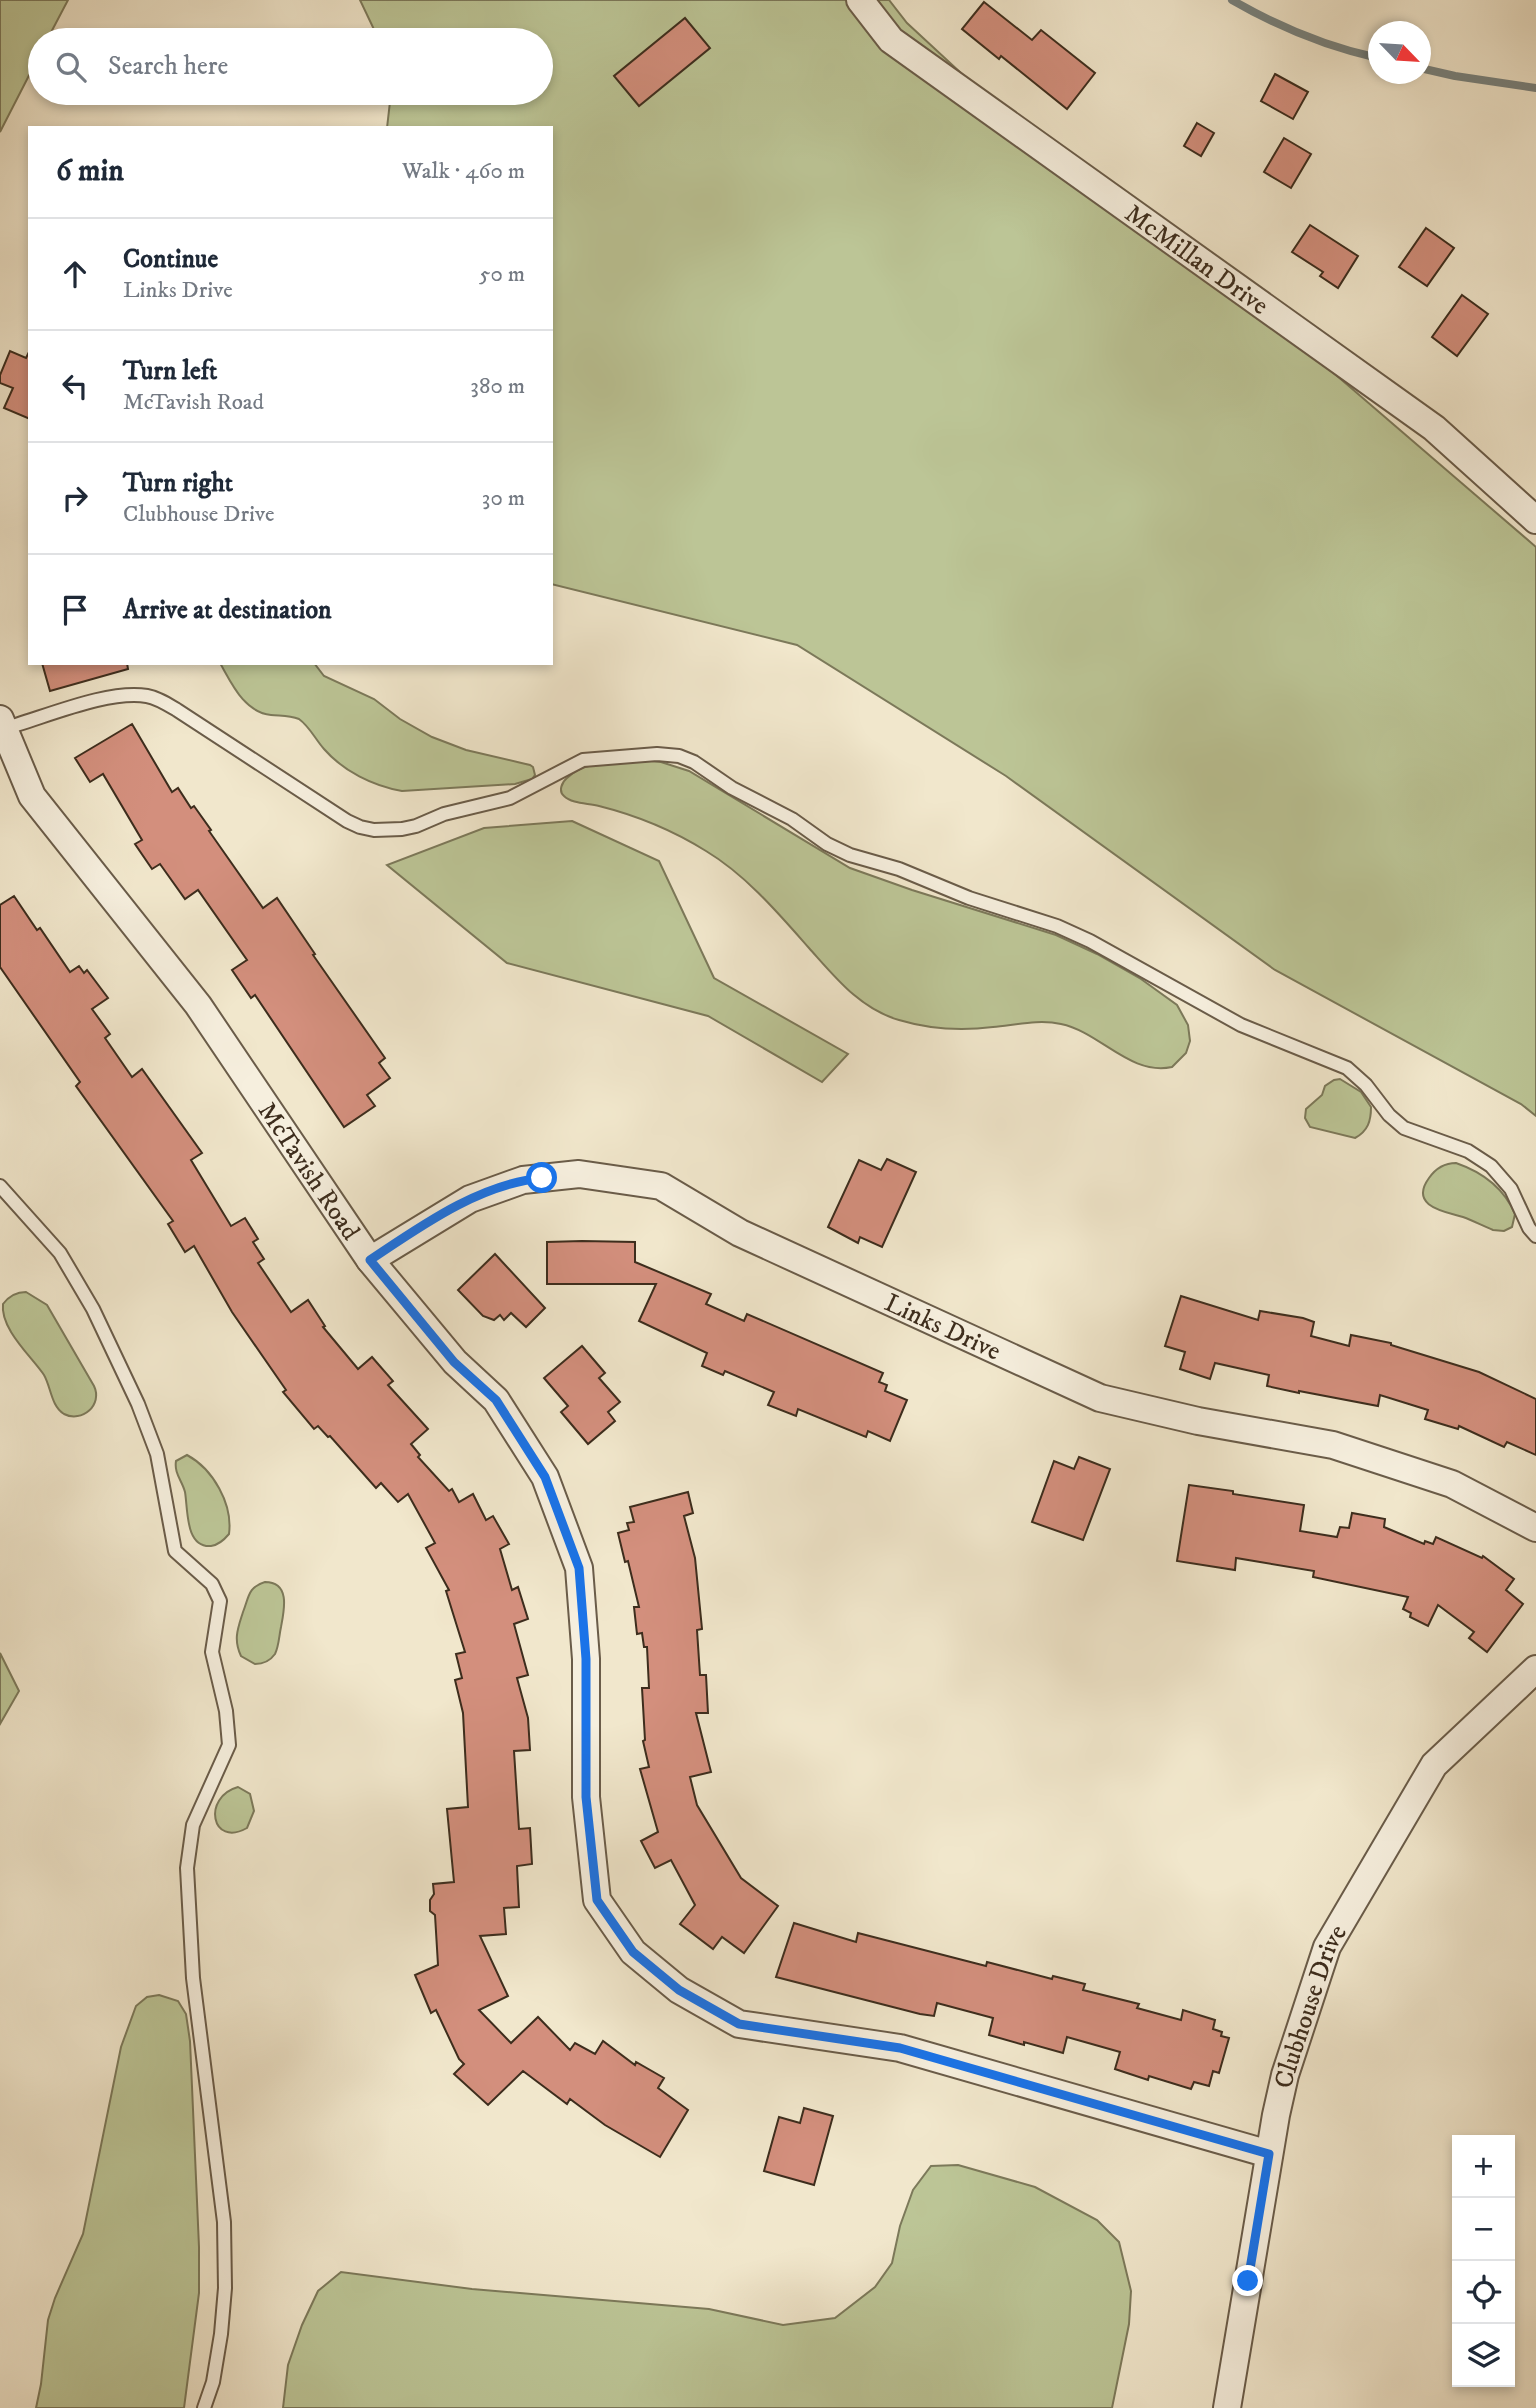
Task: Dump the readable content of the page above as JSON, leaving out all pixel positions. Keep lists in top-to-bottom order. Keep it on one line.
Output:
{"streets":{"street":["McMillan Drive","McTavish Road","Links Drive","Clubhouse Drive"]},"crossings":[["McTavish Road","Links Drive"],["McTavish Road","Clubhouse Drive"]],"north":"bottom right","page":{"search":"Search here","heading":["6 min","Walk · 460 m"],"list":[["Continue","Links Drive","50 m"],["Turn left","McTavish Road","380 m"],["Turn right","Clubhouse Drive","30 m"],"Arrive at destination"],"map_buttons":["+","−"]}}
